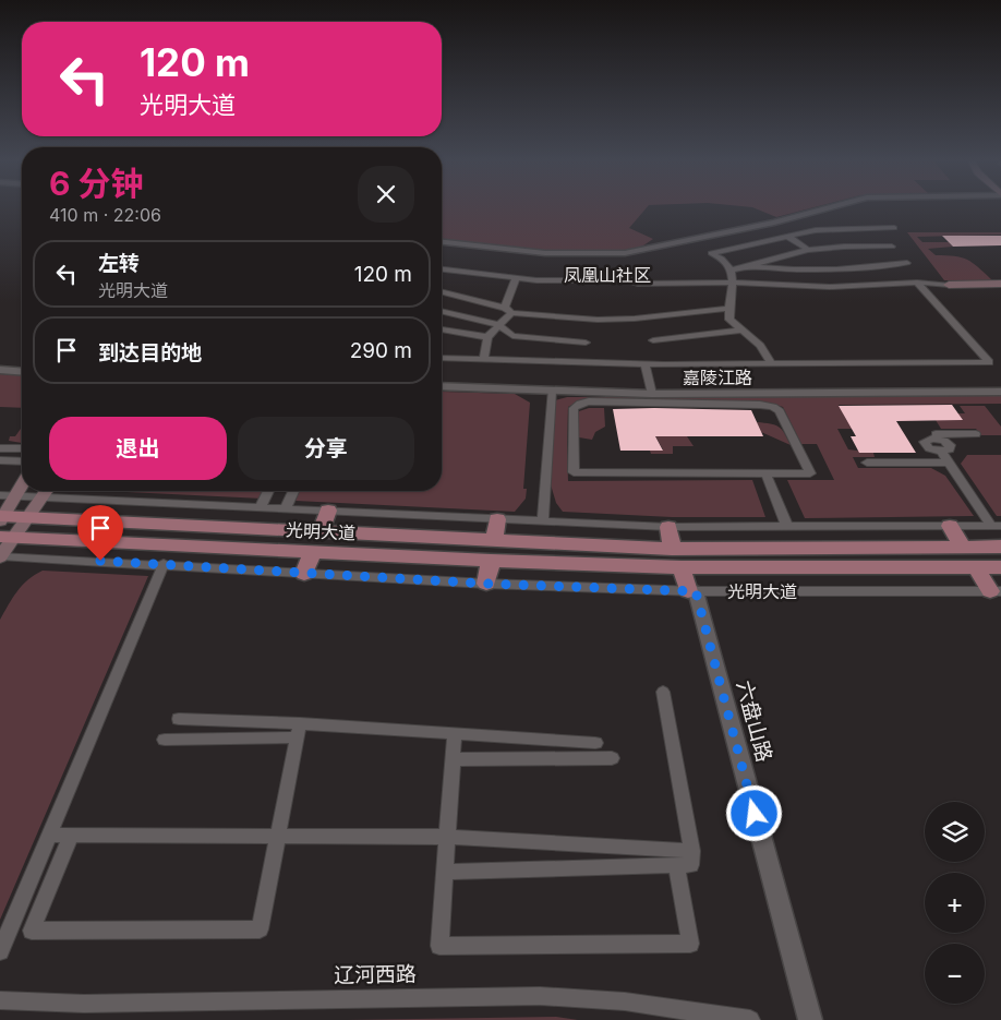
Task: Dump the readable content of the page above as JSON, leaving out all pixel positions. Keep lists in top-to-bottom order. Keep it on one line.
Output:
{"streets":{"main road":["光明大道"],"street":["嘉陵江路","六盘山路","辽河西路"]},"crossings":[["光明大道","六盘山路"]],"districts":["凤凰山社区"],"page":{"turn":["120 m","光明大道"],"heading":["6 分钟","410 m · 22:06"],"list":[{"name":"左转","note":"光明大道","value":"120 m"},{"name":"到达目的地","value":"290 m"}],"buttons":["退出","分享"],"map_buttons":["+","−"]}}
